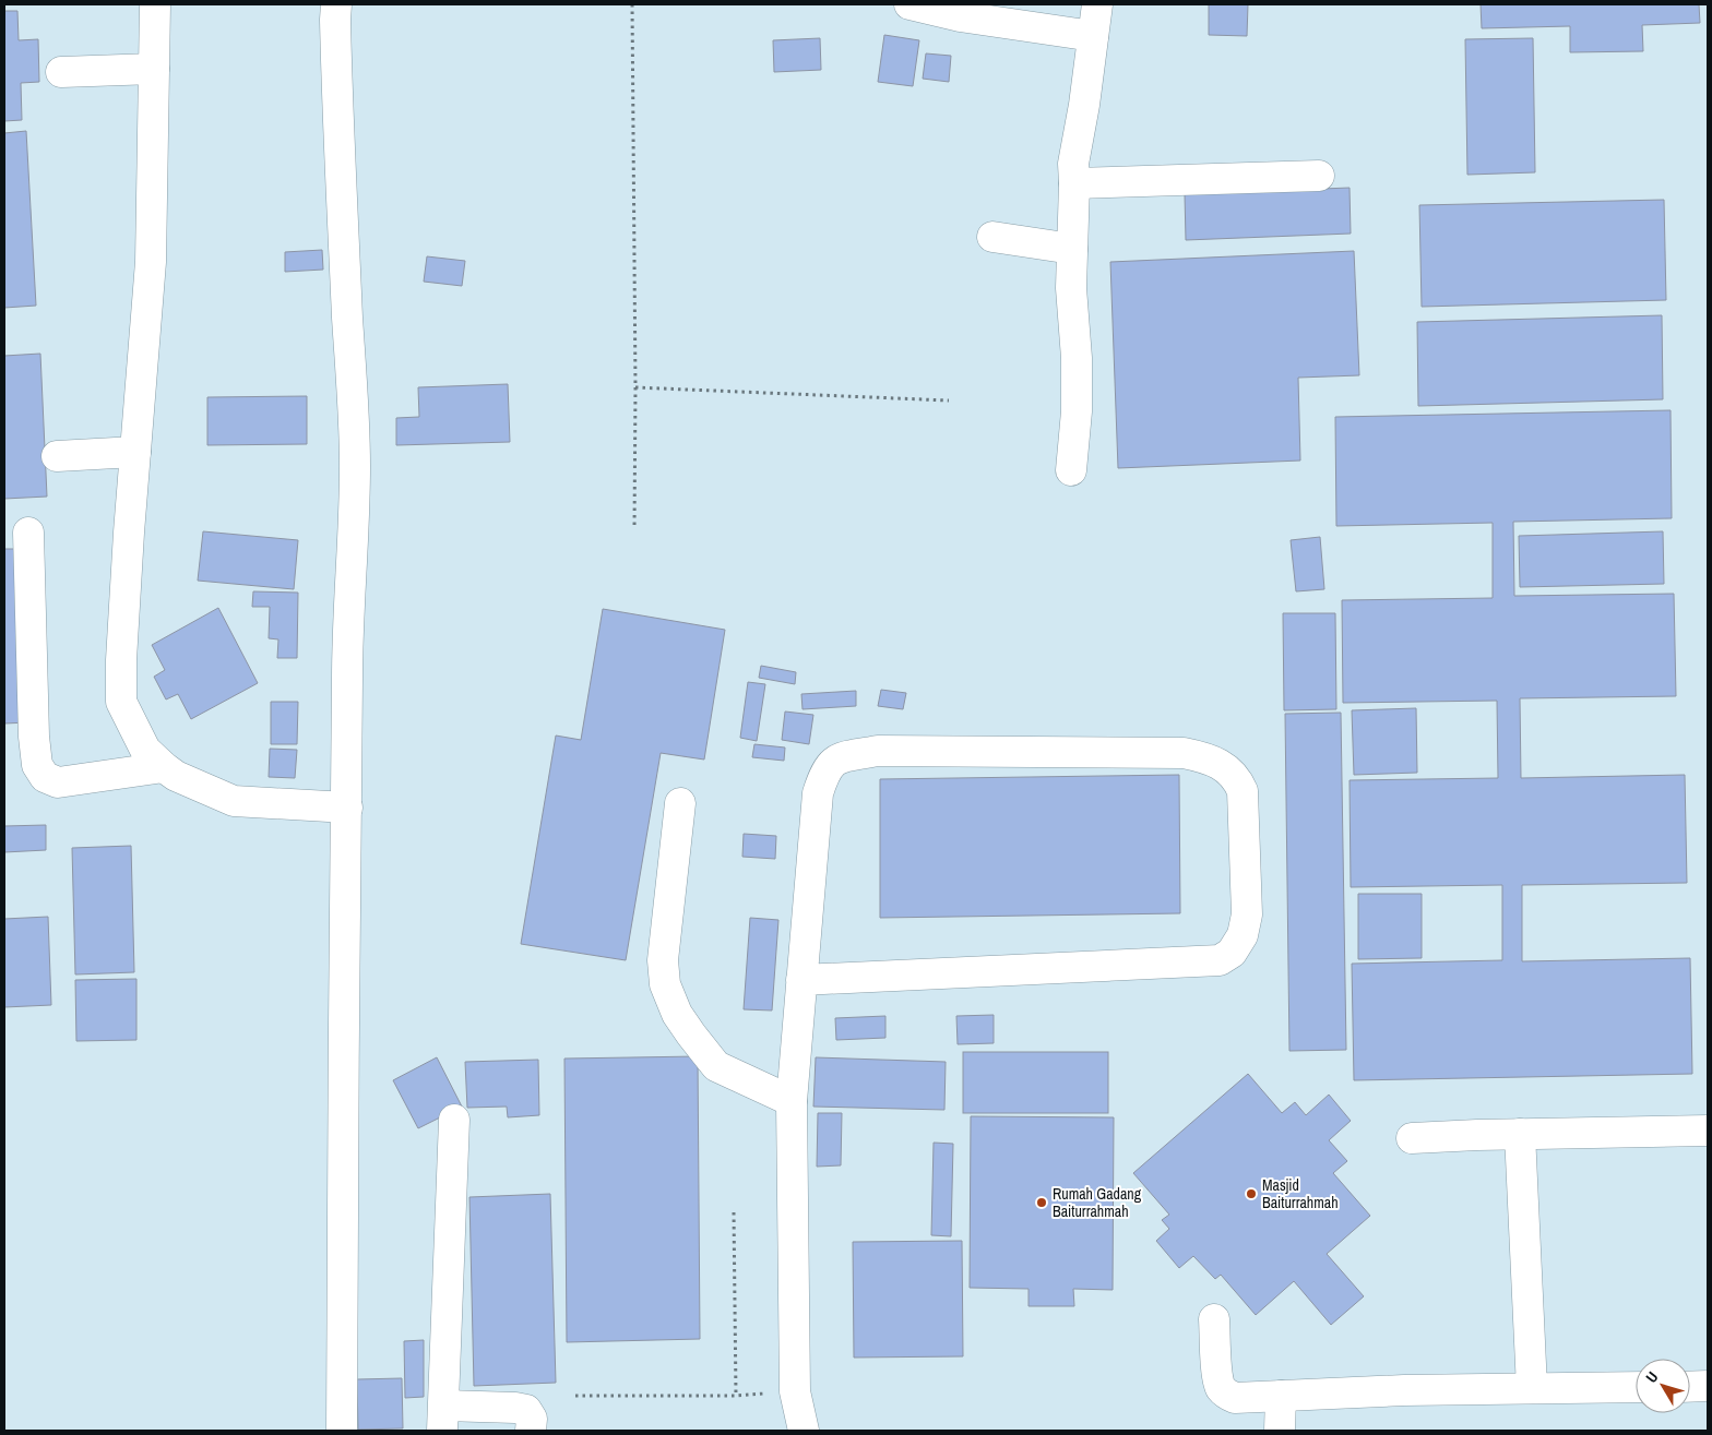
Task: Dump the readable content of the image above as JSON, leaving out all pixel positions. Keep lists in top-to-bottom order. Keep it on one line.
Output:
{"places":["Masjid Baiturrahmah","Rumah Gadang Baiturrahmah"],"north":"top left"}
